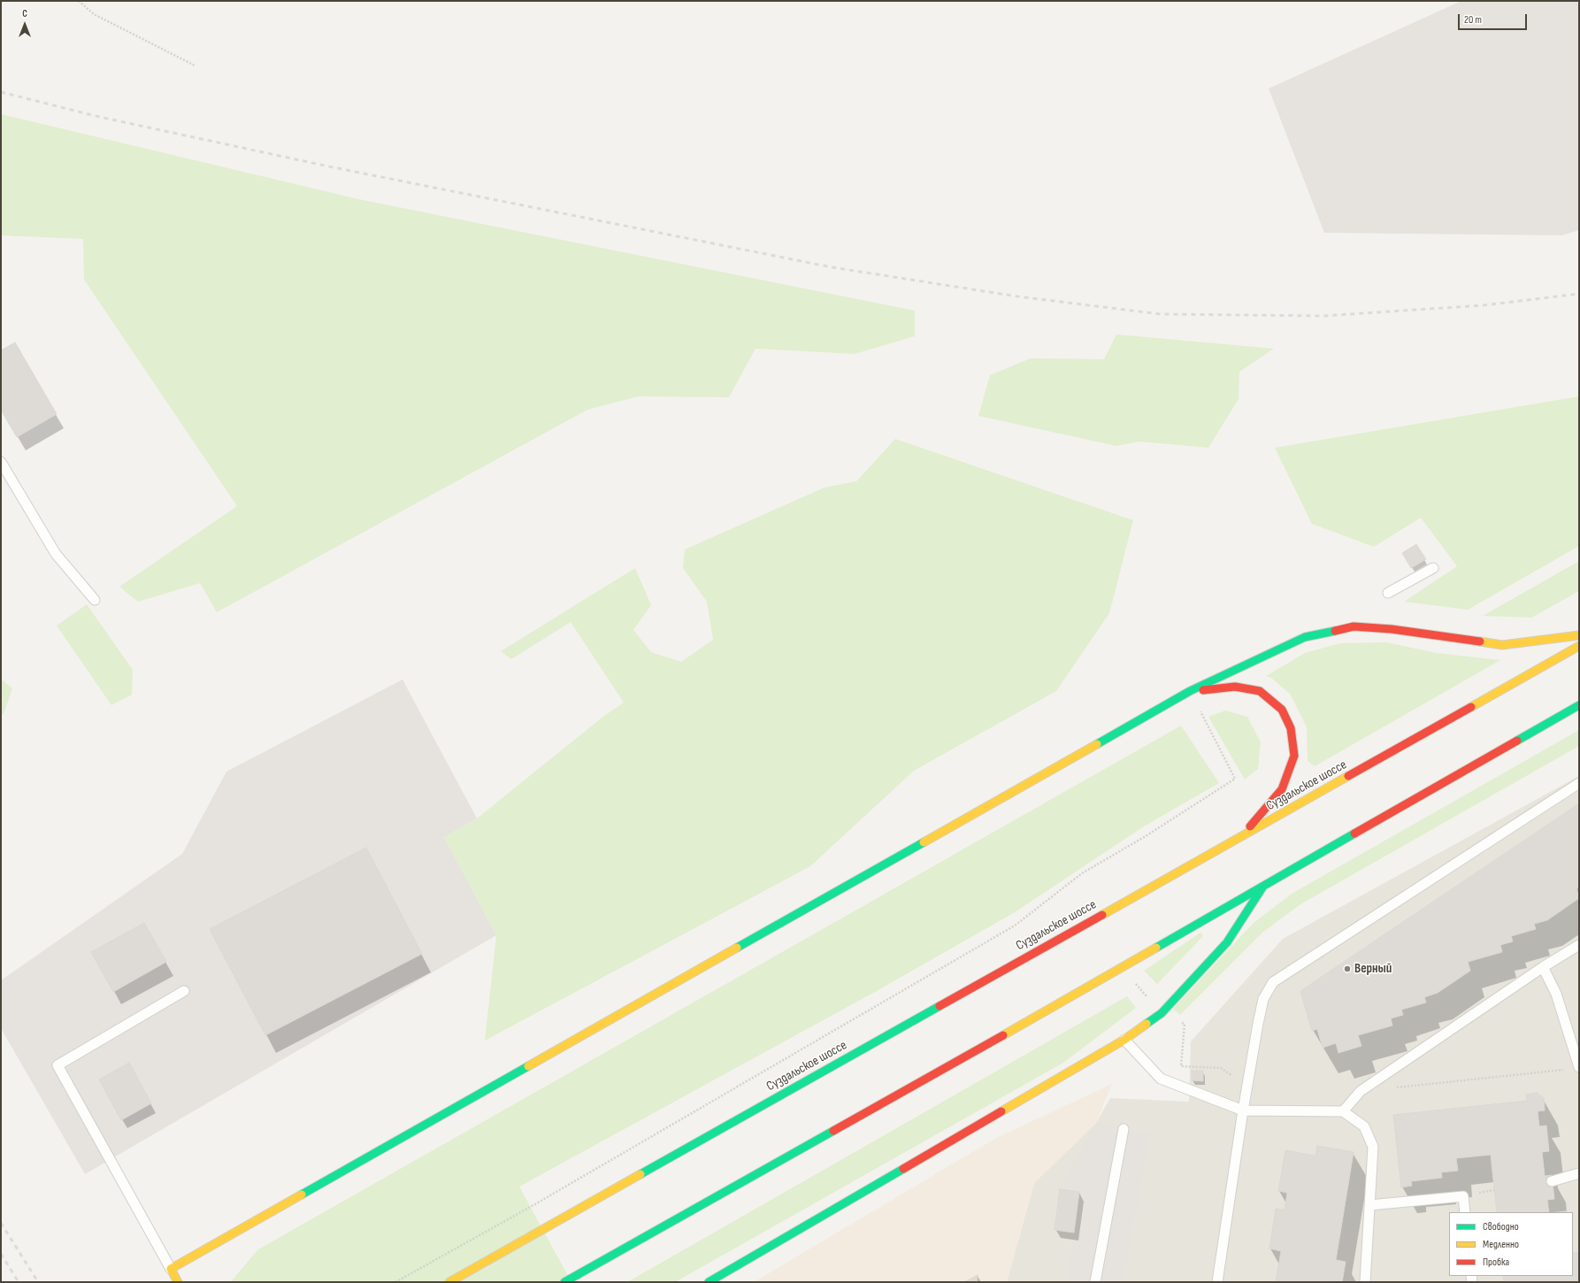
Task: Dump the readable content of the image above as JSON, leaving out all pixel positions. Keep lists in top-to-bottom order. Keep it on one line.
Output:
{"streets":{"main road":["Суздальское шоссе"]},"places":["Верный"],"legend":["Свободно","Медленно","Пробка"],"scale_bar":"20 m","north":"top"}
